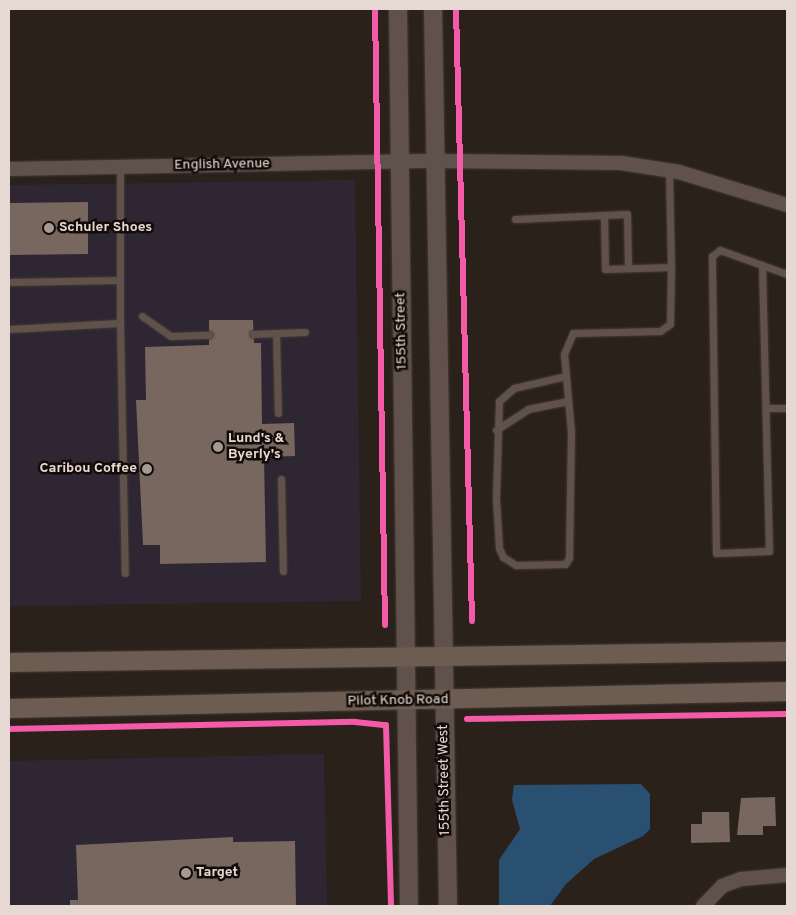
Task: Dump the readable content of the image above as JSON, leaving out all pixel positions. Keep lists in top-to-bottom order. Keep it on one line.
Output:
{"streets":{"main road":["Pilot Knob Road"],"street":["English Avenue","155th Street","155th Street West"]},"crossings":[["English Avenue","155th Street"],["Pilot Knob Road","155th Street West"]],"places":["Schuler Shoes","Lund's & Byerly's","Caribou Coffee","Target"]}
